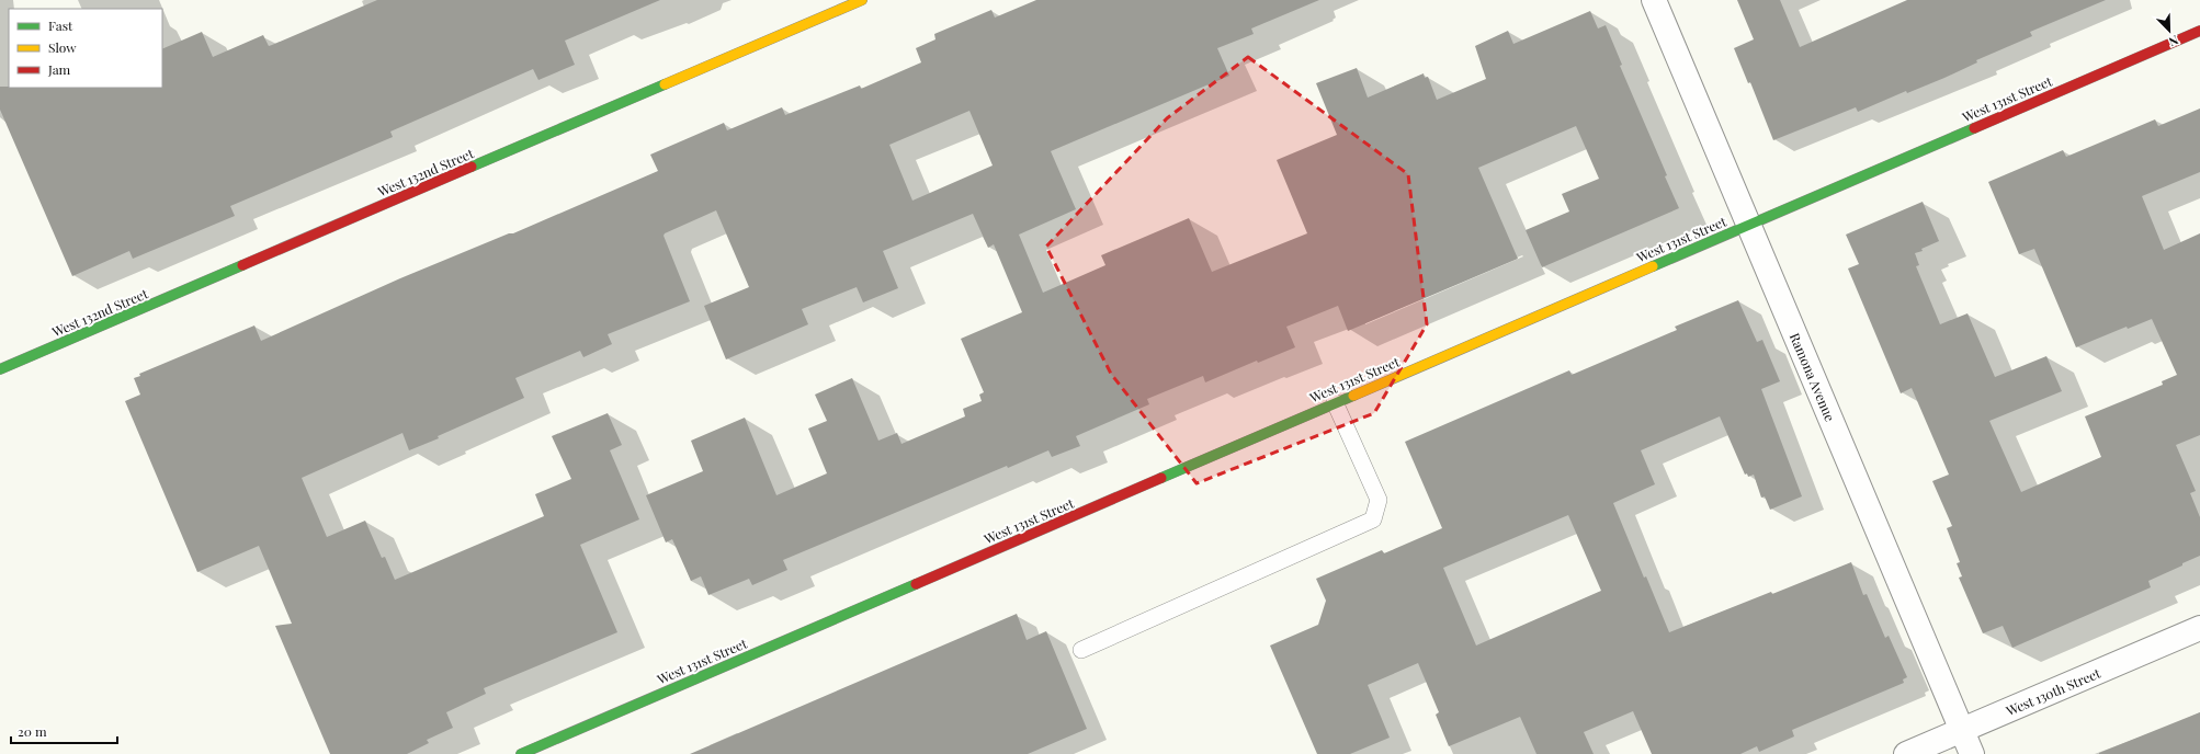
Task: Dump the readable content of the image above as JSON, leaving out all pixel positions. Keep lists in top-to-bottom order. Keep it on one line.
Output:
{"streets":{"street":["West 131st Street","West 132nd Street","Ramona Avenue","West 130th Street"]},"crossings":[["West 131st Street","Ramona Avenue"],["Ramona Avenue","West 130th Street"]],"legend":["Fast","Slow","Jam"],"scale_bar":"20 m","north":"bottom right"}
